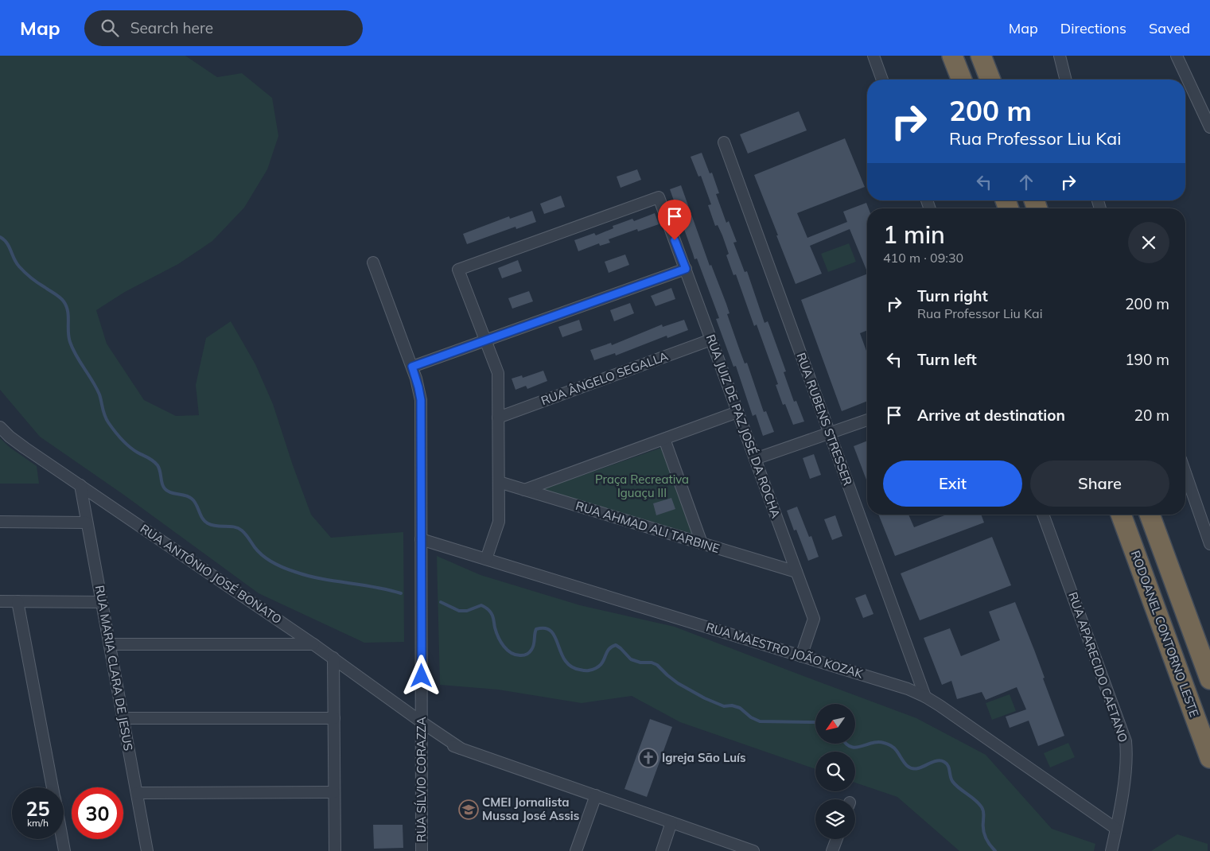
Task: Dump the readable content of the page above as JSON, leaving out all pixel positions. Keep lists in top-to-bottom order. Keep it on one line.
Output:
{"streets":{"highway":["RODOANEL CONTORNO LESTE"],"street":["RUA ÂNGELO SEGALLA","RUA RUBENS STRESSER","RUA JUIZ DE PAZ JOSÉ DA ROCHA","RUA AHMAD ALI TARBINE","RUA ANTÔNIO JOSÉ BONATO","RUA MAESTRO JOÃO KOZAK","RUA APARECIDO CAETANO","RUA MARIA CLARA DE JESUS","RUA SÍLVIO CORAZZA"]},"crossings":[["RUA ÂNGELO SEGALLA","RUA JUIZ DE PAZ JOSÉ DA ROCHA"],["RUA RUBENS STRESSER","RUA MAESTRO JOÃO KOZAK"],["RUA JUIZ DE PAZ JOSÉ DA ROCHA","RUA AHMAD ALI TARBINE"],["RUA JUIZ DE PAZ JOSÉ DA ROCHA","RUA MAESTRO JOÃO KOZAK"],["RUA ANTÔNIO JOSÉ BONATO","RUA MARIA CLARA DE JESUS"],["RUA ANTÔNIO JOSÉ BONATO","RUA SÍLVIO CORAZZA"],["RUA MAESTRO JOÃO KOZAK","RUA APARECIDO CAETANO"],["RUA MAESTRO JOÃO KOZAK","RUA SÍLVIO CORAZZA"]],"parks":["Praça Recreativa Iguaçu III"],"places":{"church":["Igreja São Luís"],"school or university":["CMEI Jornalista Mussa José Assis"]},"north":"bottom left","page":{"header":"Map","search":"Search here","nav":["Map","Directions","Saved"],"turn":["200 m","Rua Professor Liu Kai"],"heading":["1 min","410 m · 09:30"],"list":[{"name":"Turn right","note":"Rua Professor Liu Kai","value":"200 m"},{"name":"Turn left","value":"190 m"},{"name":"Arrive at destination","value":"20 m"}],"buttons":["Exit","Share"],"speed":"25 km/h","limit":"30"}}
